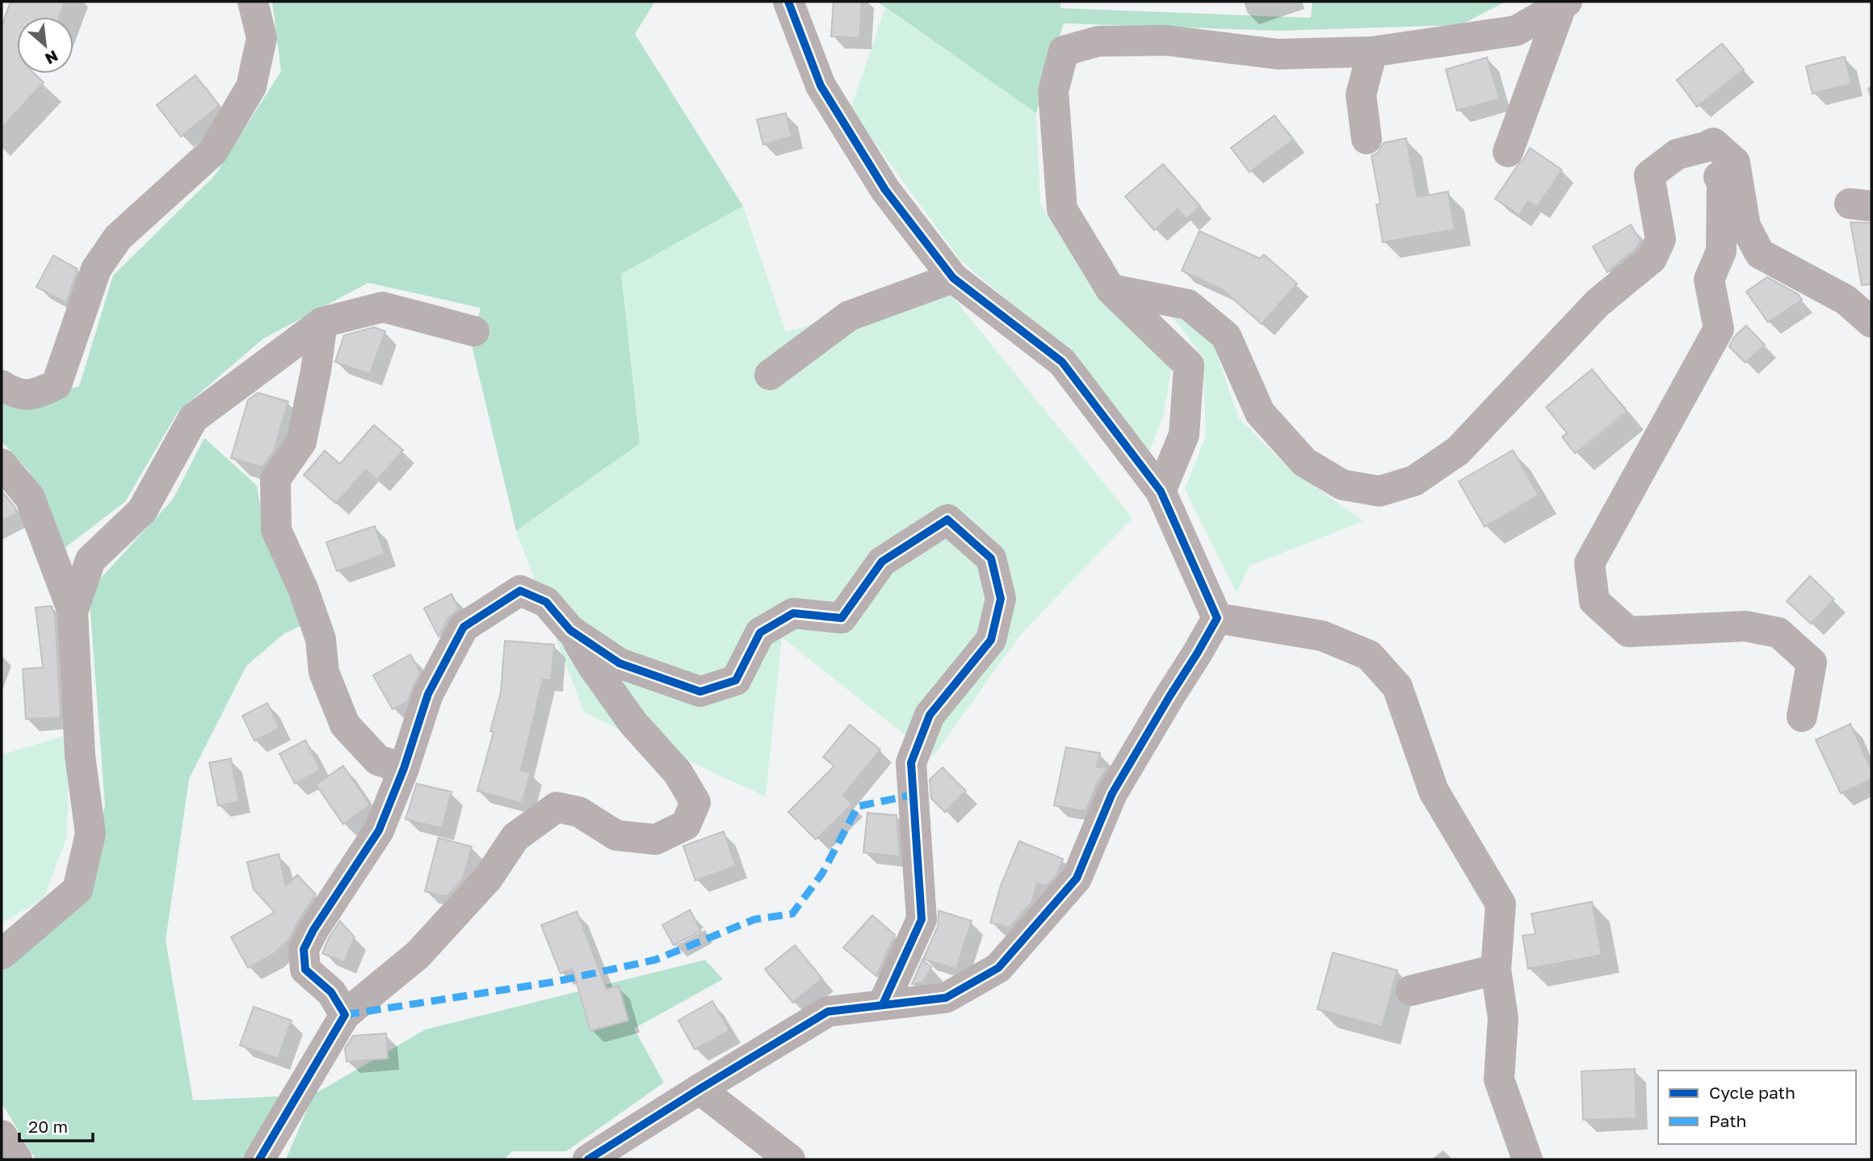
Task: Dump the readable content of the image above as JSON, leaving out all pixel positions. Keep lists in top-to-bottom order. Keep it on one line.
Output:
{"legend":["Cycle path","Path"],"scale_bar":"20 m","north":"bottom right"}
